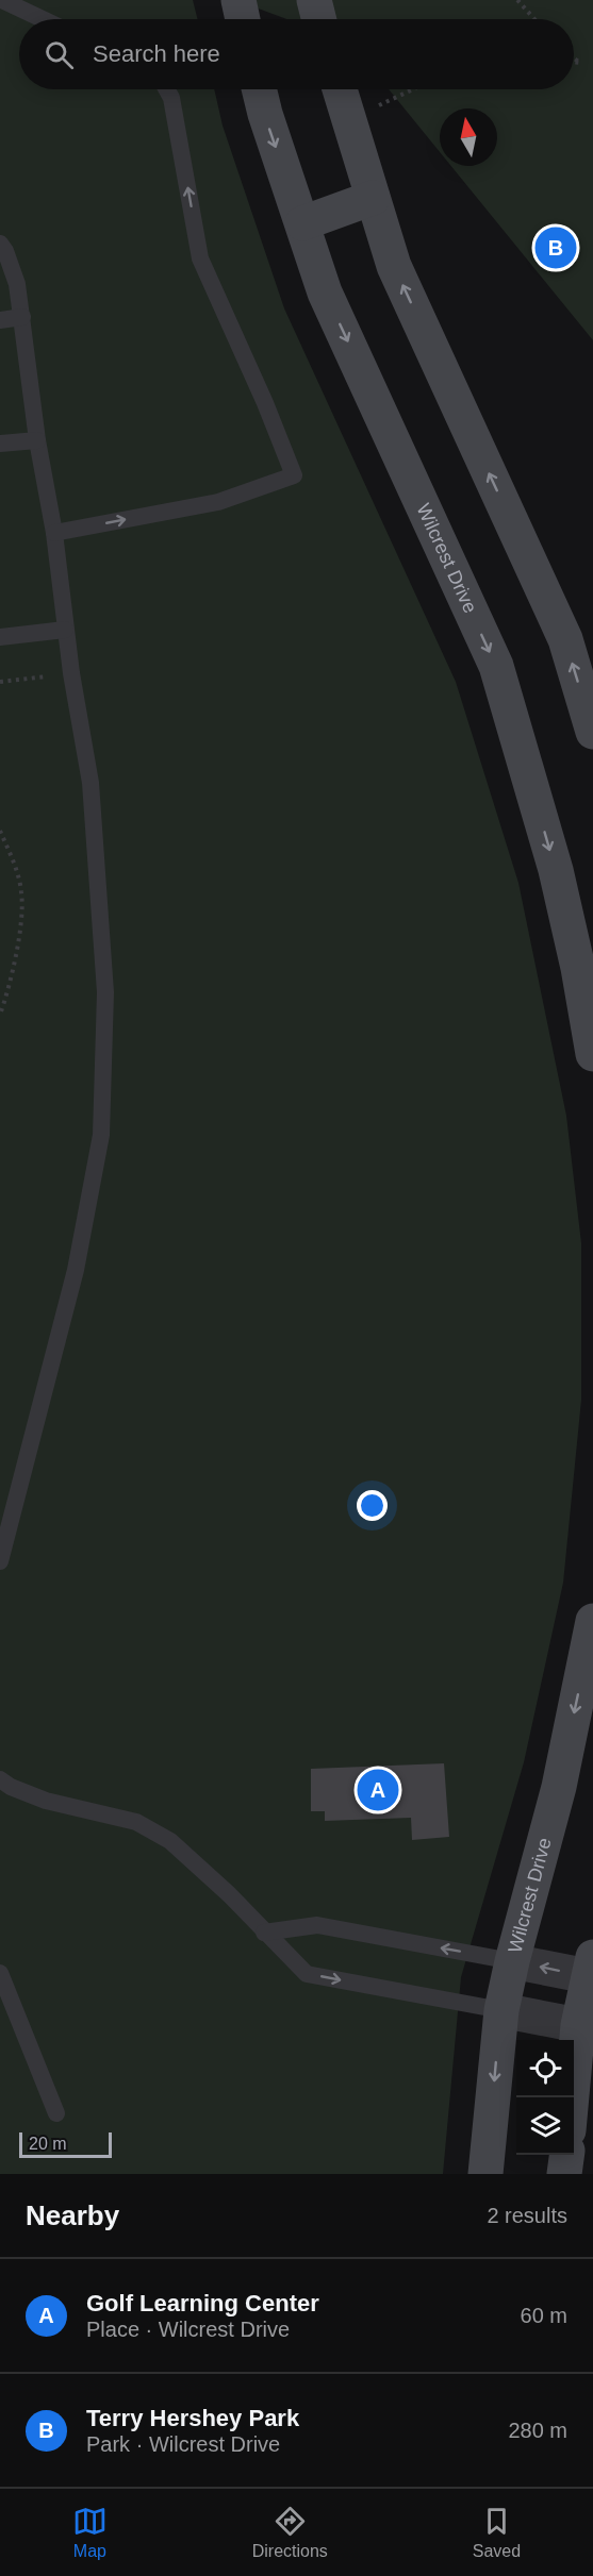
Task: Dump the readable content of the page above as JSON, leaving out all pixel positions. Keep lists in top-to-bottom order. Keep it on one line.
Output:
{"streets":{"main road":["Wilcrest Drive"]},"scale_bar":"20 m","north":"top","page":{"search":"Search here","pins":["B","A"],"scale":"20 m","heading":["Nearby","2 results"],"list":[{"mark":"A","name":"Golf Learning Center","note":"Place · Wilcrest Drive","value":"60 m"},{"mark":"B","name":"Terry Hershey Park","note":"Park · Wilcrest Drive","value":"280 m"}],"nav":["Map","Directions","Saved"]}}
